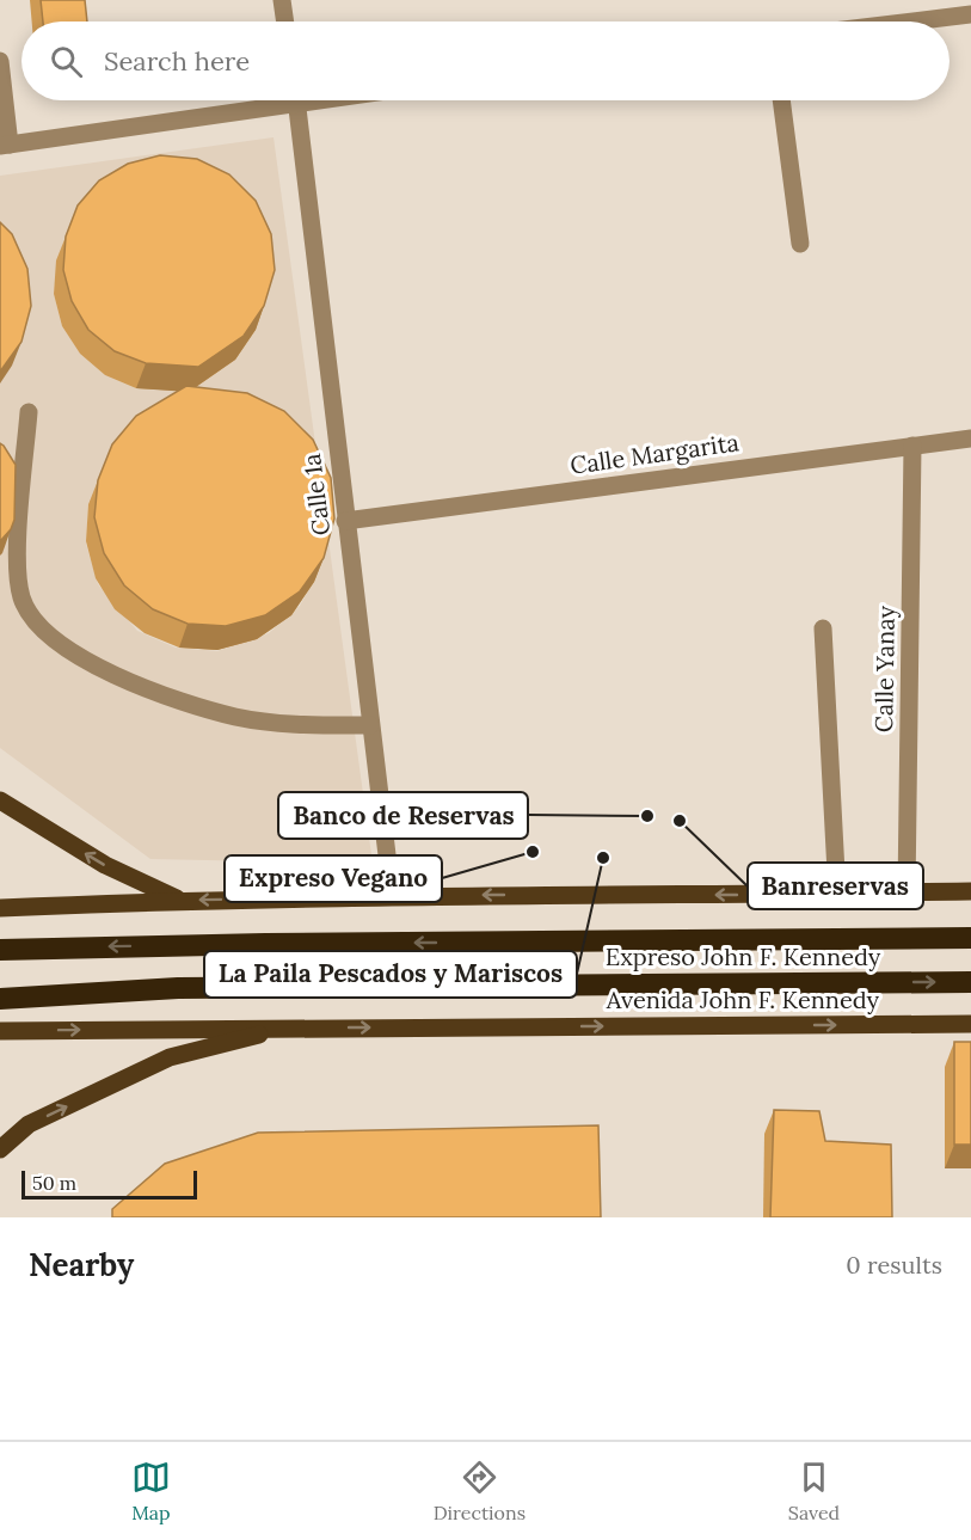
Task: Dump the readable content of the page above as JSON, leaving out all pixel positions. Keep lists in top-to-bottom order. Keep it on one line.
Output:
{"streets":{"highway":["Expreso John F. Kennedy"],"main road":["Avenida John F. Kennedy"],"street":["Calle Margarita","Calle 1a","Calle Yanay"]},"crossings":[["Calle Margarita","Calle 1a"],["Calle Margarita","Calle Yanay"]],"places":["Banco de Reservas","Banreservas","Expreso Vegano","La Paila Pescados y Mariscos"],"scale_bar":"50 m","page":{"search":"Search here","scale":"50 m","heading":["Nearby","0 results"],"nav":["Map","Directions","Saved"]}}
